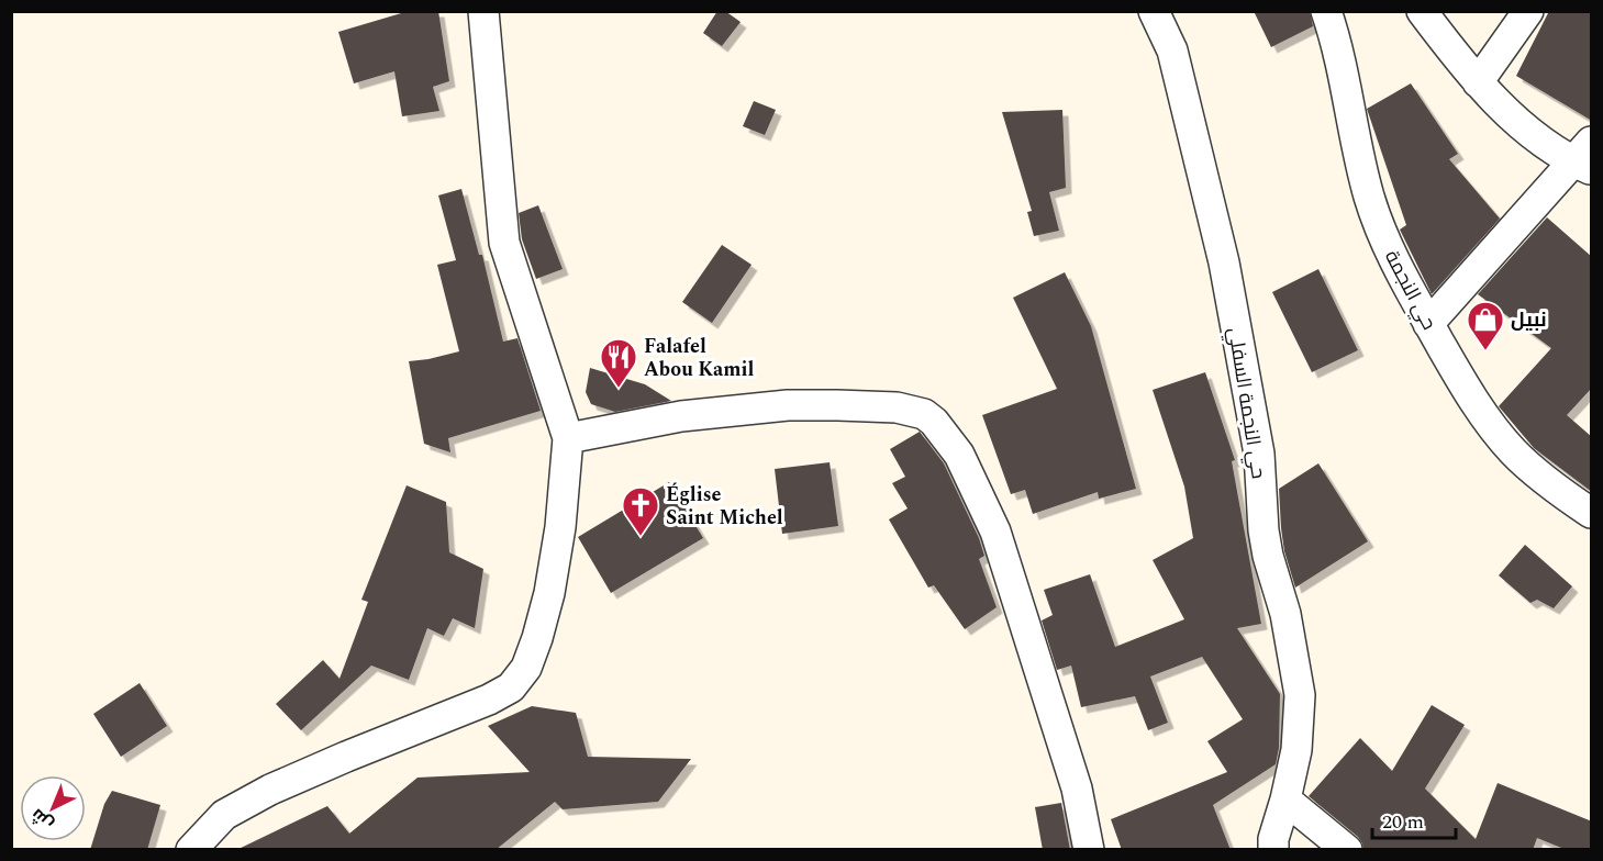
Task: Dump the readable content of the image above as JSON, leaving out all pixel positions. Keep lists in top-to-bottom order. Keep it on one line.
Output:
{"streets":{"street":["حي النجمة","حي النجمة السفلي"]},"places":{"shop":["نبيل"],"restaurant":["Falafel Abou Kamil"],"church":["Église Saint Michel"]},"scale_bar":"20 m","north":"bottom left"}
